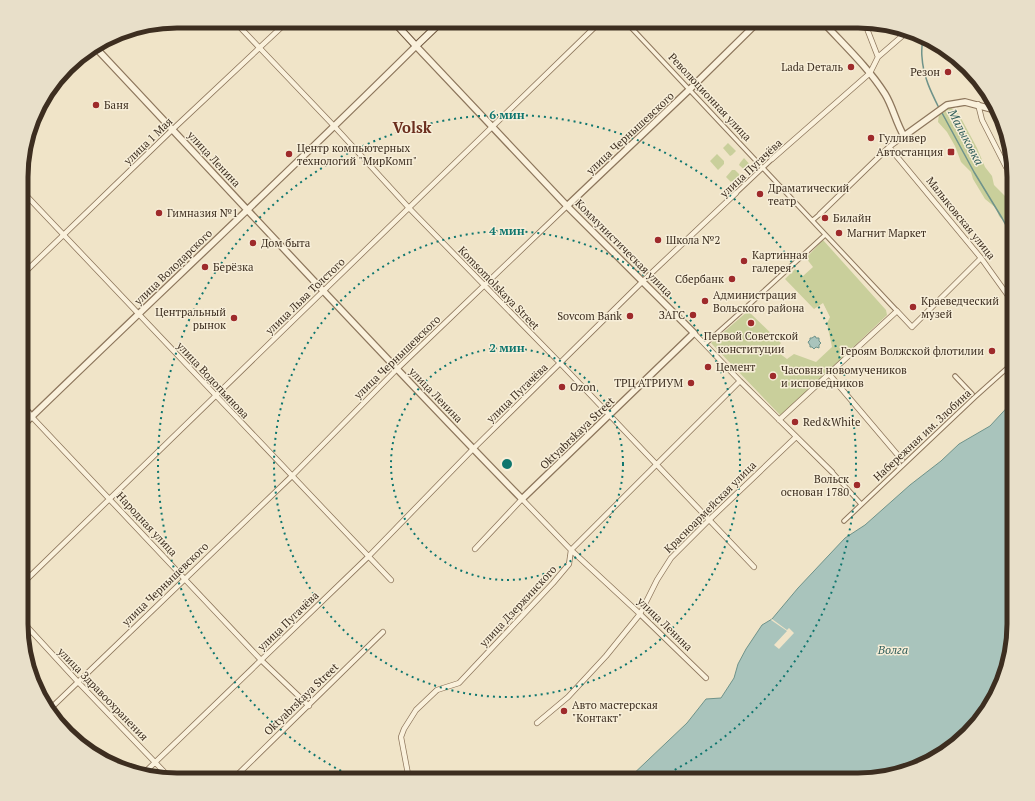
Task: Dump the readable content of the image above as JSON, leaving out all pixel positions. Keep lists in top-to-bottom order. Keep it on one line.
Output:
{"streets":{"main road":["Коммунистическая улица","улица Володарского"],"street":["Революционная улица","улица Чернышевского","улица 1 Мая","улица Ленина","улица Пугачёва","Малыковская улица","Komsomolskaya Street","улица Льва Толстого","улица Водопьянова","Oktyabrskaya Street","Набережная им. Злобина","Красноармейская улица","Народная улица","улица Дзержинского","улица Здравоохранения"]},"crossings":[["Революционная улица","улица Чернышевского"],["Революционная улица","улица Пугачёва"],["Революционная улица","Малыковская улица"],["улица Чернышевского","улица Ленина"],["улица Чернышевского","Коммунистическая улица"],["улица Чернышевского","Komsomolskaya Street"],["улица Чернышевского","улица Водопьянова"],["улица Чернышевского","Народная улица"],["улица Чернышевского","улица Здравоохранения"],["улица 1 Мая","улица Ленина"],["улица 1 Мая","Komsomolskaya Street"],["улица 1 Мая","улица Водопьянова"],["улица Ленина","улица Пугачёва"],["улица Ленина","улица Володарского"],["улица Ленина","улица Льва Толстого"],["улица Ленина","Oktyabrskaya Street"],["улица Ленина","Красноармейская улица"],["улица Ленина","улица Дзержинского"],["улица Пугачёва","Коммунистическая улица"],["улица Пугачёва","Komsomolskaya Street"],["улица Пугачёва","улица Водопьянова"],["улица Пугачёва","Народная улица"],["улица Пугачёва","улица Здравоохранения"],["Коммунистическая улица","улица Володарского"],["Коммунистическая улица","улица Льва Толстого"],["Коммунистическая улица","Oktyabrskaya Street"],["Коммунистическая улица","Набережная им. Злобина"],["Коммунистическая улица","Красноармейская улица"],["Коммунистическая улица","улица Дзержинского"],["улица Володарского","Komsomolskaya Street"],["улица Володарского","улица Водопьянова"],["улица Володарского","Народная улица"],["Komsomolskaya Street","улица Льва Толстого"],["Komsomolskaya Street","Oktyabrskaya Street"],["Komsomolskaya Street","Красноармейская улица"],["Komsomolskaya Street","улица Дзержинского"],["улица Льва Толстого","улица Водопьянова"],["улица Льва Толстого","Народная улица"],["Oktyabrskaya Street","Народная улица"]],"districts":["Volsk"],"water":["Малыковка","Волга"],"places":{"other":["Lada Dеталь","Резон","Баня","Гулливер","Центр компьютерных технологий \"МирКомп\"","Драматический театр","Гимназия №1","Билайн","Магнит Маркет","Школа №2","Дом быта","Картинная галерея","Берёзка","Сбербанк","Администрация Вольского района","Краеведческий музей","ЗАГС","Sovcom Bank","Центральный рынок","Первой Советской конституции","Героям Волжской флотилии","Цемент","Часовня новомучеников и исповедников","ТРЦ АТРИУМ","Ozon","Red&White","Вольск основан 1780","Авто мастерская \"Контакт\""],"transit":["Автостанция"]},"rings":["6 мин","4 мин","2 мин"]}
